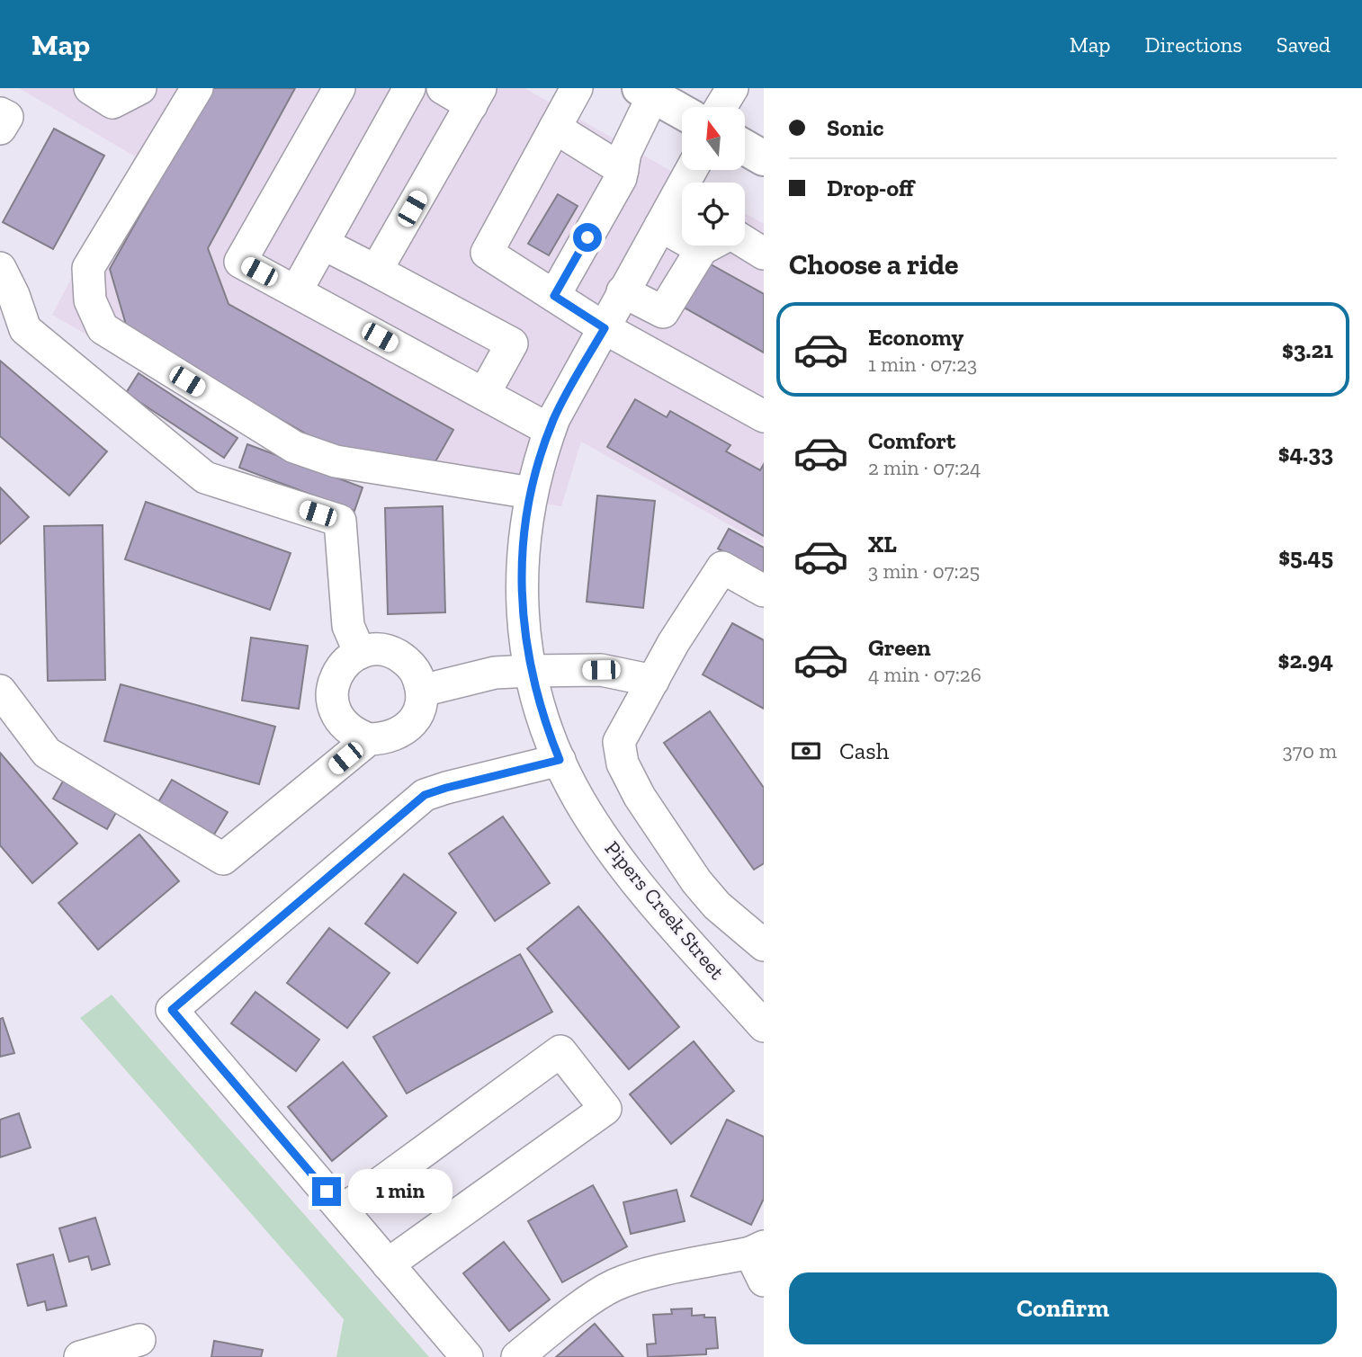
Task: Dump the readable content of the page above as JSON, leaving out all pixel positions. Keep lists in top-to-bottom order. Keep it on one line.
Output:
{"streets":{"street":["Pipers Creek Street"]},"north":"top","page":{"header":"Map","nav":["Map","Directions","Saved"],"banner":["Sonic","Drop-off"],"heading":"Choose a ride","list":[{"name":"Economy","note":"1 min · 07:23","value":"$3.21"},{"name":"Comfort","note":"2 min · 07:24","value":"$4.33"},{"name":"XL","note":"3 min · 07:25","value":"$5.45"},{"name":"Green","note":"4 min · 07:26","value":"$2.94"}],"pay":["Cash","370 m"],"bubble":"1 min","buttons":"Confirm"}}
